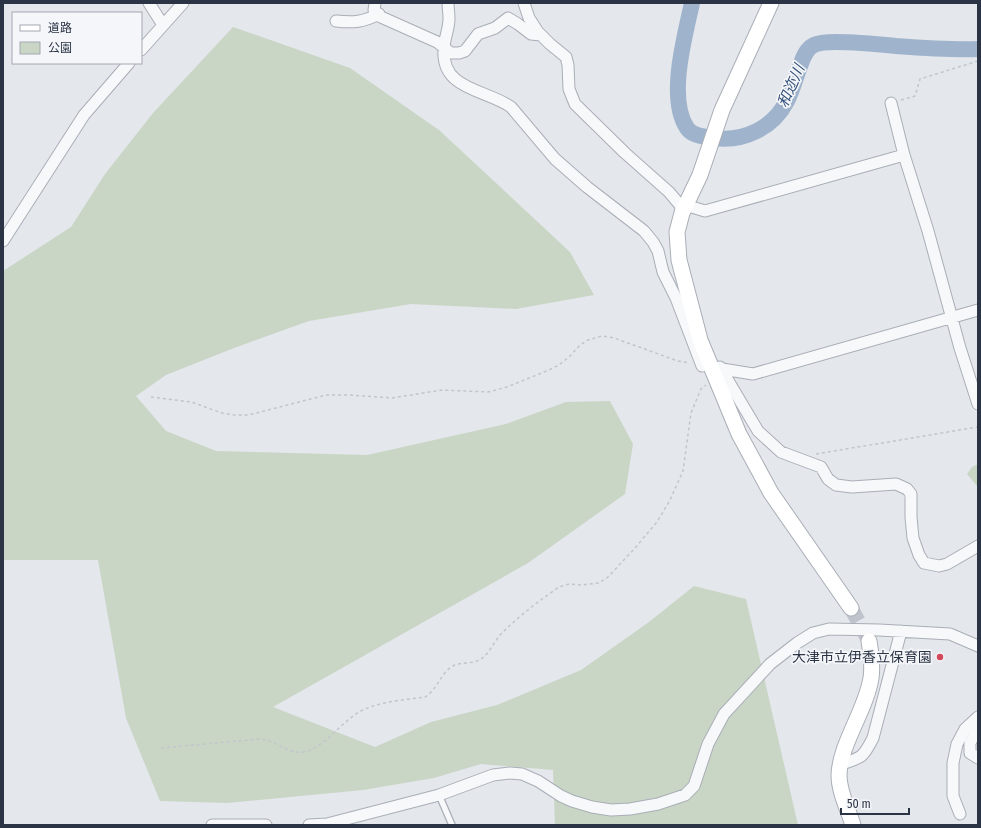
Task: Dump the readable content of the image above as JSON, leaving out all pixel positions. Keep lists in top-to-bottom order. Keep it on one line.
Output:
{"water":["和迩川"],"places":["大津市立伊香立保育園"],"legend":["道路","公園"],"scale_bar":"50 m"}
